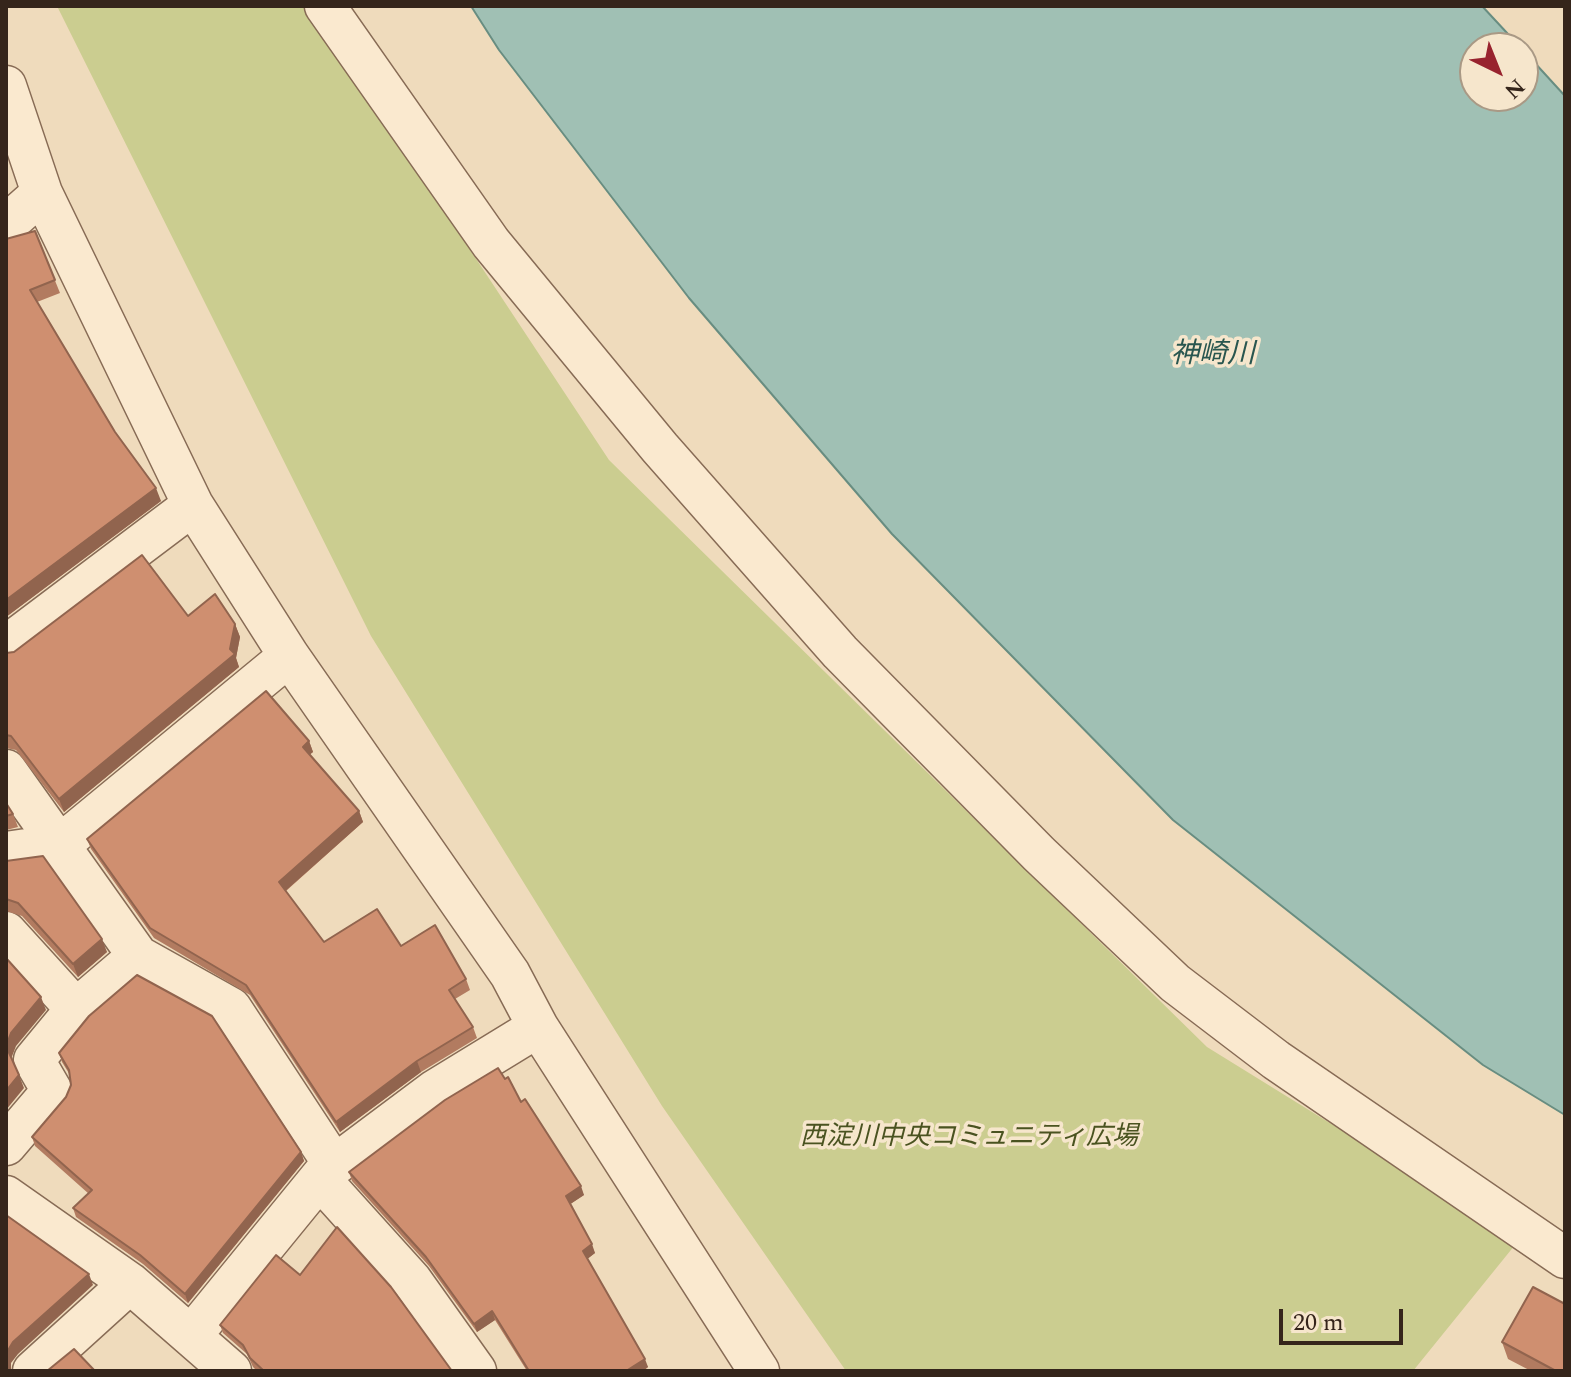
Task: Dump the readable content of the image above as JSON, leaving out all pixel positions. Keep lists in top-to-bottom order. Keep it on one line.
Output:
{"water":["神崎川"],"parks":["西淀川中央コミュニティ広場"],"scale_bar":"20 m","north":"bottom right"}
